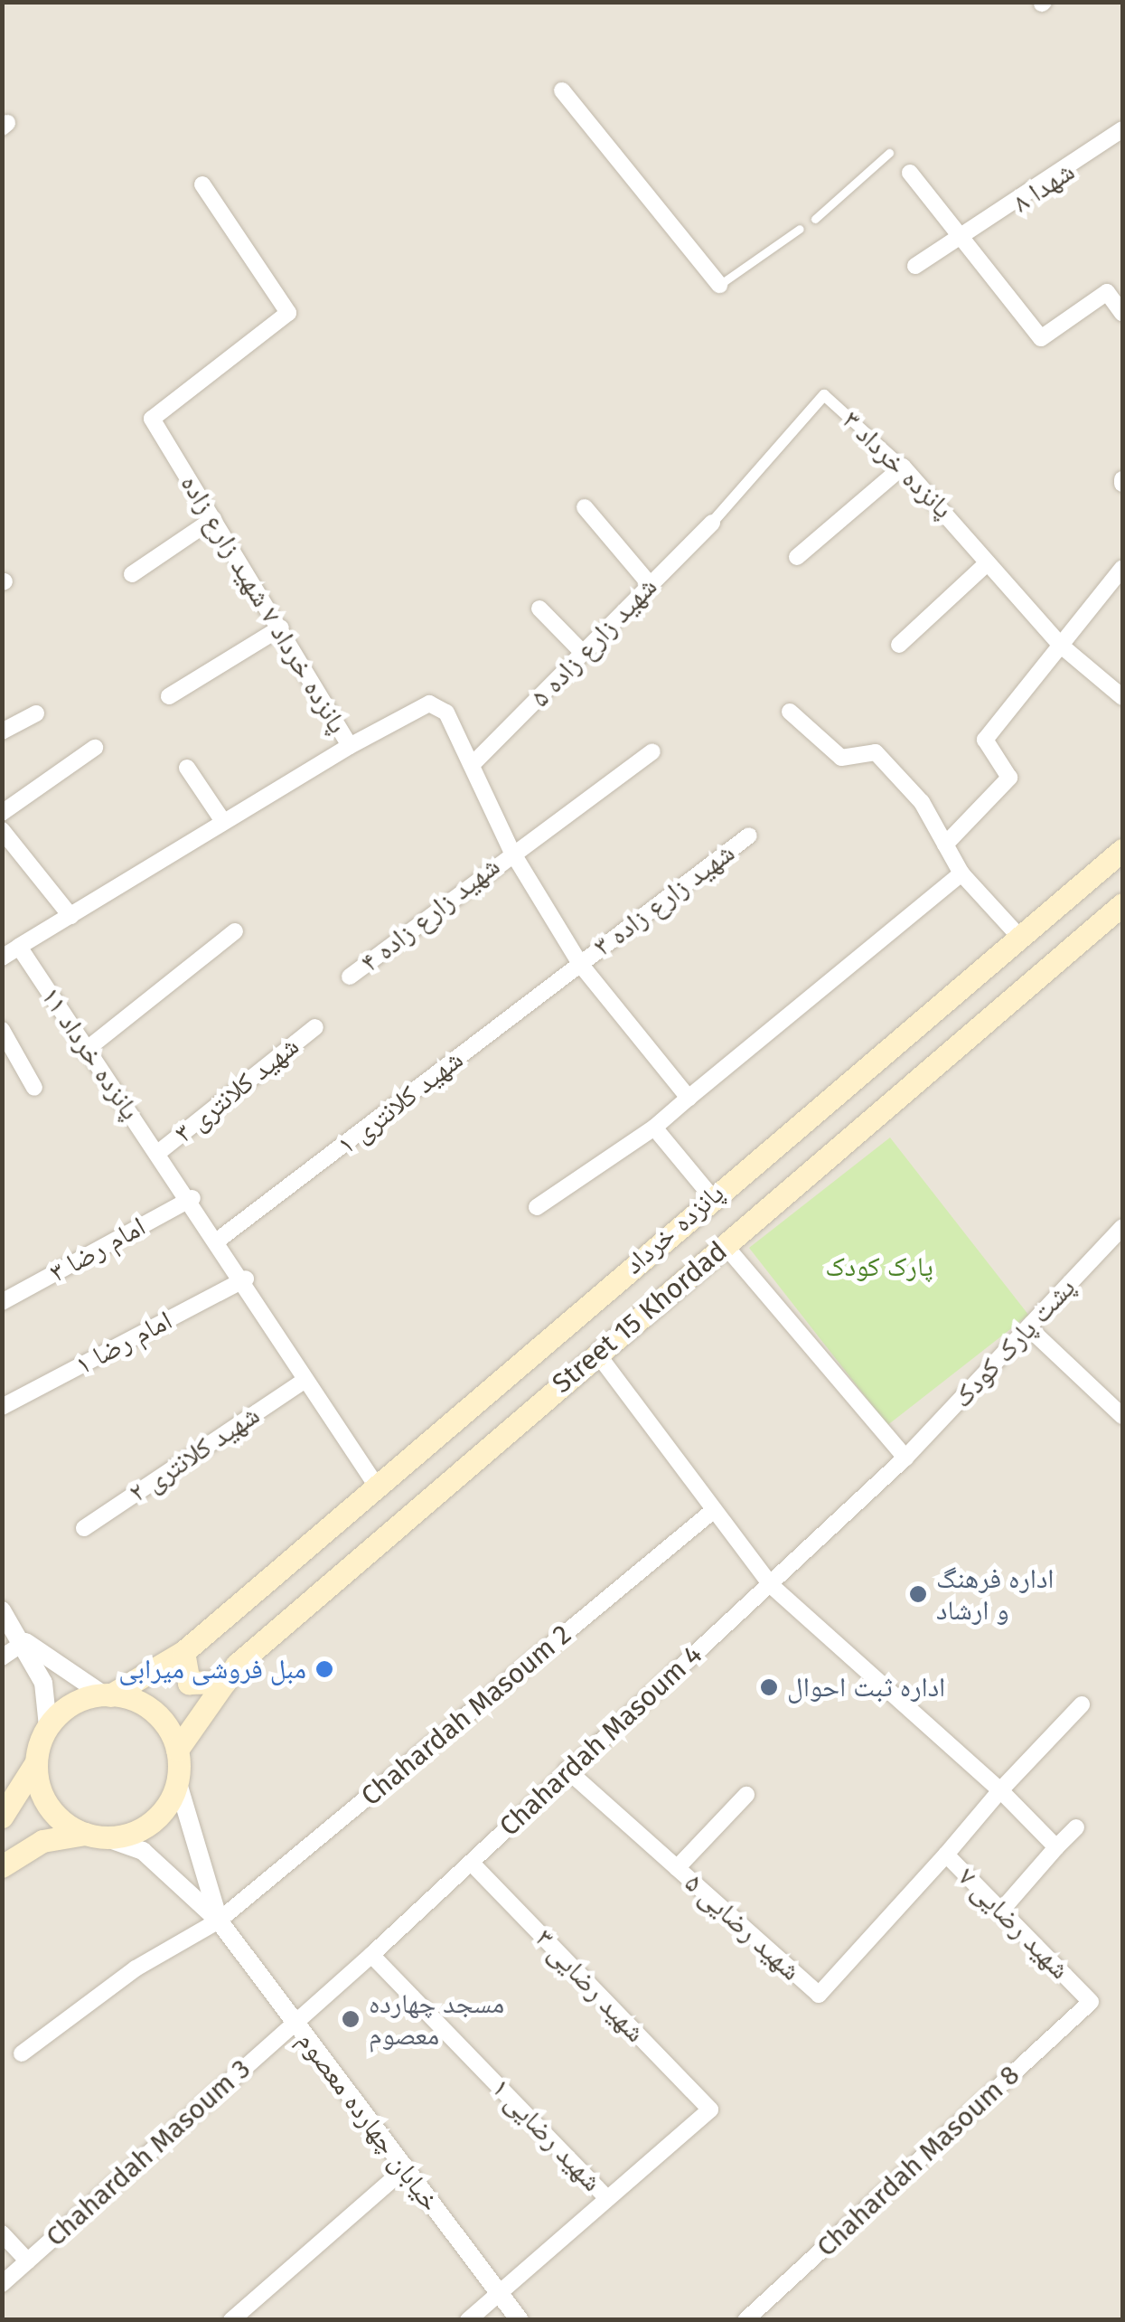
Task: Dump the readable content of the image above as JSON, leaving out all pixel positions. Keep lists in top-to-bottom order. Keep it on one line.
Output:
{"streets":{"main road":["پانزده خرداد","Street 15 Khordad"],"street":["شهدا ۸","پانزده خرداد ۳","پانزده خرداد ۷ شهید زارع زاده","شهید زارع زاده ۵","شهید زارع زاده ۳","شهید زارع زاده ۴","پانزده خرداد ۱۱","شهید کلانتری ۳","شهید کلانتری ۱","امام رضا ۳","امام رضا ۱","پشت پارک کودک","شهید کلانتری ۲","Chahardah Masoum 2","Chahardah Masoum 4","شهید رضایی ۷","شهید رضایی ۵","شهید رضایی ۳","خیابان چهارده معصوم","شهید رضایی ۱","Chahardah Masoum 3","Chahardah Masoum 8"]},"crossings":[["پانزده خرداد ۳","شهید زارع زاده ۵"],["پانزده خرداد ۷ شهید زارع زاده","شهید زارع زاده ۵"],["پانزده خرداد ۷ شهید زارع زاده","شهید زارع زاده ۳"],["پانزده خرداد ۷ شهید زارع زاده","شهید زارع زاده ۴"],["پانزده خرداد ۷ شهید زارع زاده","شهید کلانتری ۱"],["شهید زارع زاده ۳","شهید کلانتری ۱"],["پانزده خرداد ۱۱","شهید کلانتری ۳"],["پانزده خرداد ۱۱","شهید کلانتری ۱"],["پانزده خرداد ۱۱","پانزده خرداد"],["پانزده خرداد ۱۱","امام رضا ۳"],["پانزده خرداد ۱۱","امام رضا ۱"],["پانزده خرداد ۱۱","شهید کلانتری ۲"],["پشت پارک کودک","Chahardah Masoum 4"],["Chahardah Masoum 2","خیابان چهارده معصوم"],["Chahardah Masoum 4","شهید رضایی ۵"],["Chahardah Masoum 4","شهید رضایی ۳"],["Chahardah Masoum 4","خیابان چهارده معصوم"],["Chahardah Masoum 4","شهید رضایی ۱"],["Chahardah Masoum 4","Chahardah Masoum 3"],["شهید رضایی ۷","شهید رضایی ۵"],["شهید رضایی ۷","Chahardah Masoum 8"],["شهید رضایی ۳","شهید رضایی ۱"],["خیابان چهارده معصوم","Chahardah Masoum 3"]],"parks":["پارک کودک"],"places":["اداره فرهنگ و ارشاد","مبل فروشی میرابی","اداره ثبت احوال","مسجد چهارده معصوم"]}
